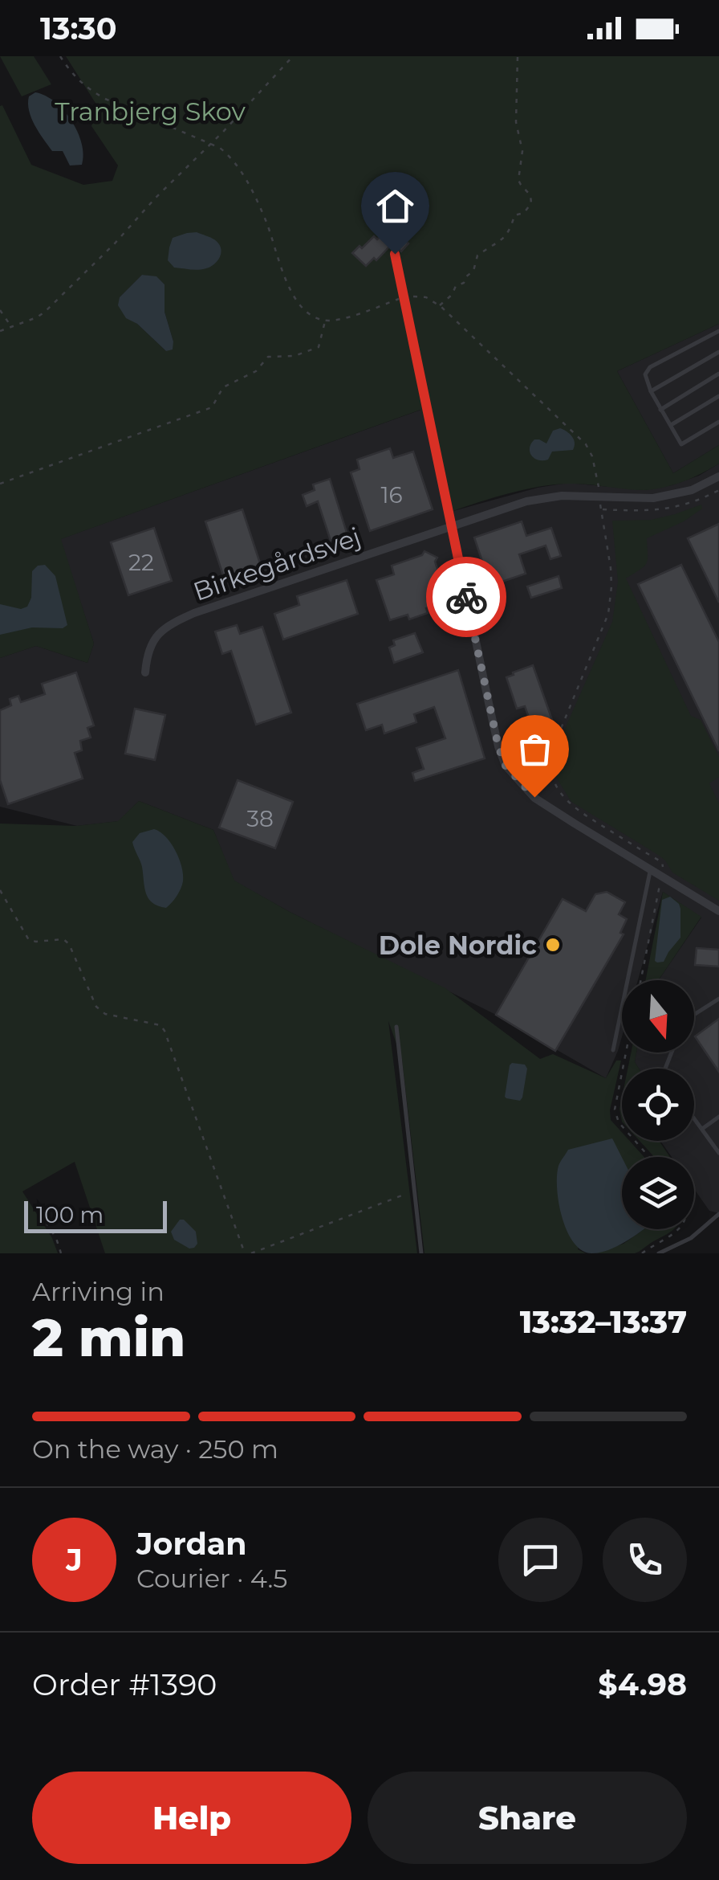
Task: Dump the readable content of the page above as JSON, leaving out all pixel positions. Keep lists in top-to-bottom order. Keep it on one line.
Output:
{"streets":{"street":["Birkegårdsvej"]},"parks":["Tranbjerg Skov"],"places":["Dole Nordic"],"house_numbers":["16","22","38"],"scale_bar":"100 m","north":"bottom","page":{"status":"13:30","scale":"100 m","heading":["2 min","Arriving in","13:32–13:37"],"panel":["Jordan","Courier · 4.5","Order #1390","$4.98"],"bar":"On the way · 250 m","round":"J","buttons":["Help","Share"]}}
